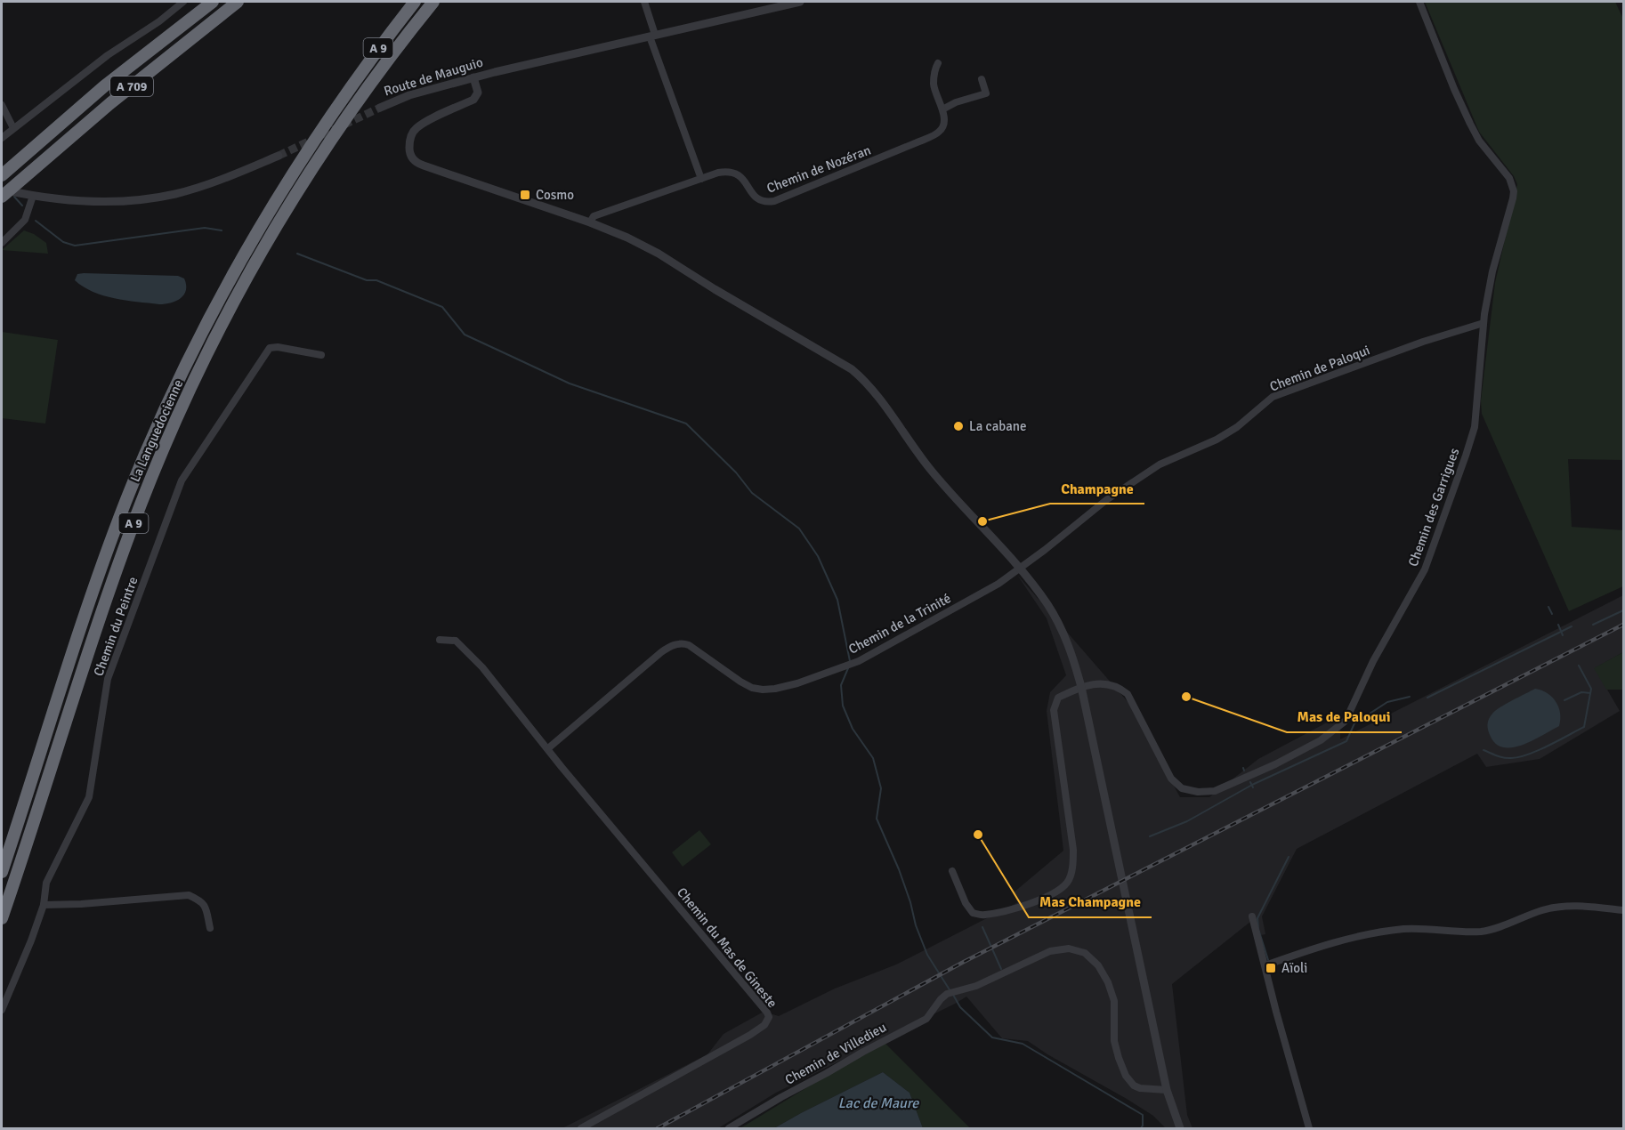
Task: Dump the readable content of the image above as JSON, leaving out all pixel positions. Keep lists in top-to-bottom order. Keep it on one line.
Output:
{"streets":{"highway":["A 9","A 709","La Languedocienne"],"street":["Route de Mauguio","Chemin de Nozéran","Chemin de Paloqui","Chemin des Garrigues","Chemin de la Trinité","Chemin du Peintre","Chemin du Mas de Gineste","Chemin de Villedieu"]},"crossings":[["Chemin de Paloqui","Chemin des Garrigues"],["Chemin de Paloqui","Chemin de la Trinité"],["Chemin de la Trinité","Chemin du Mas de Gineste"]],"water":["Lac de Maure"],"places":{"transit":["Cosmo","Aïoli"],"other":["La cabane","Champagne","Mas de Paloqui","Mas Champagne"]}}
